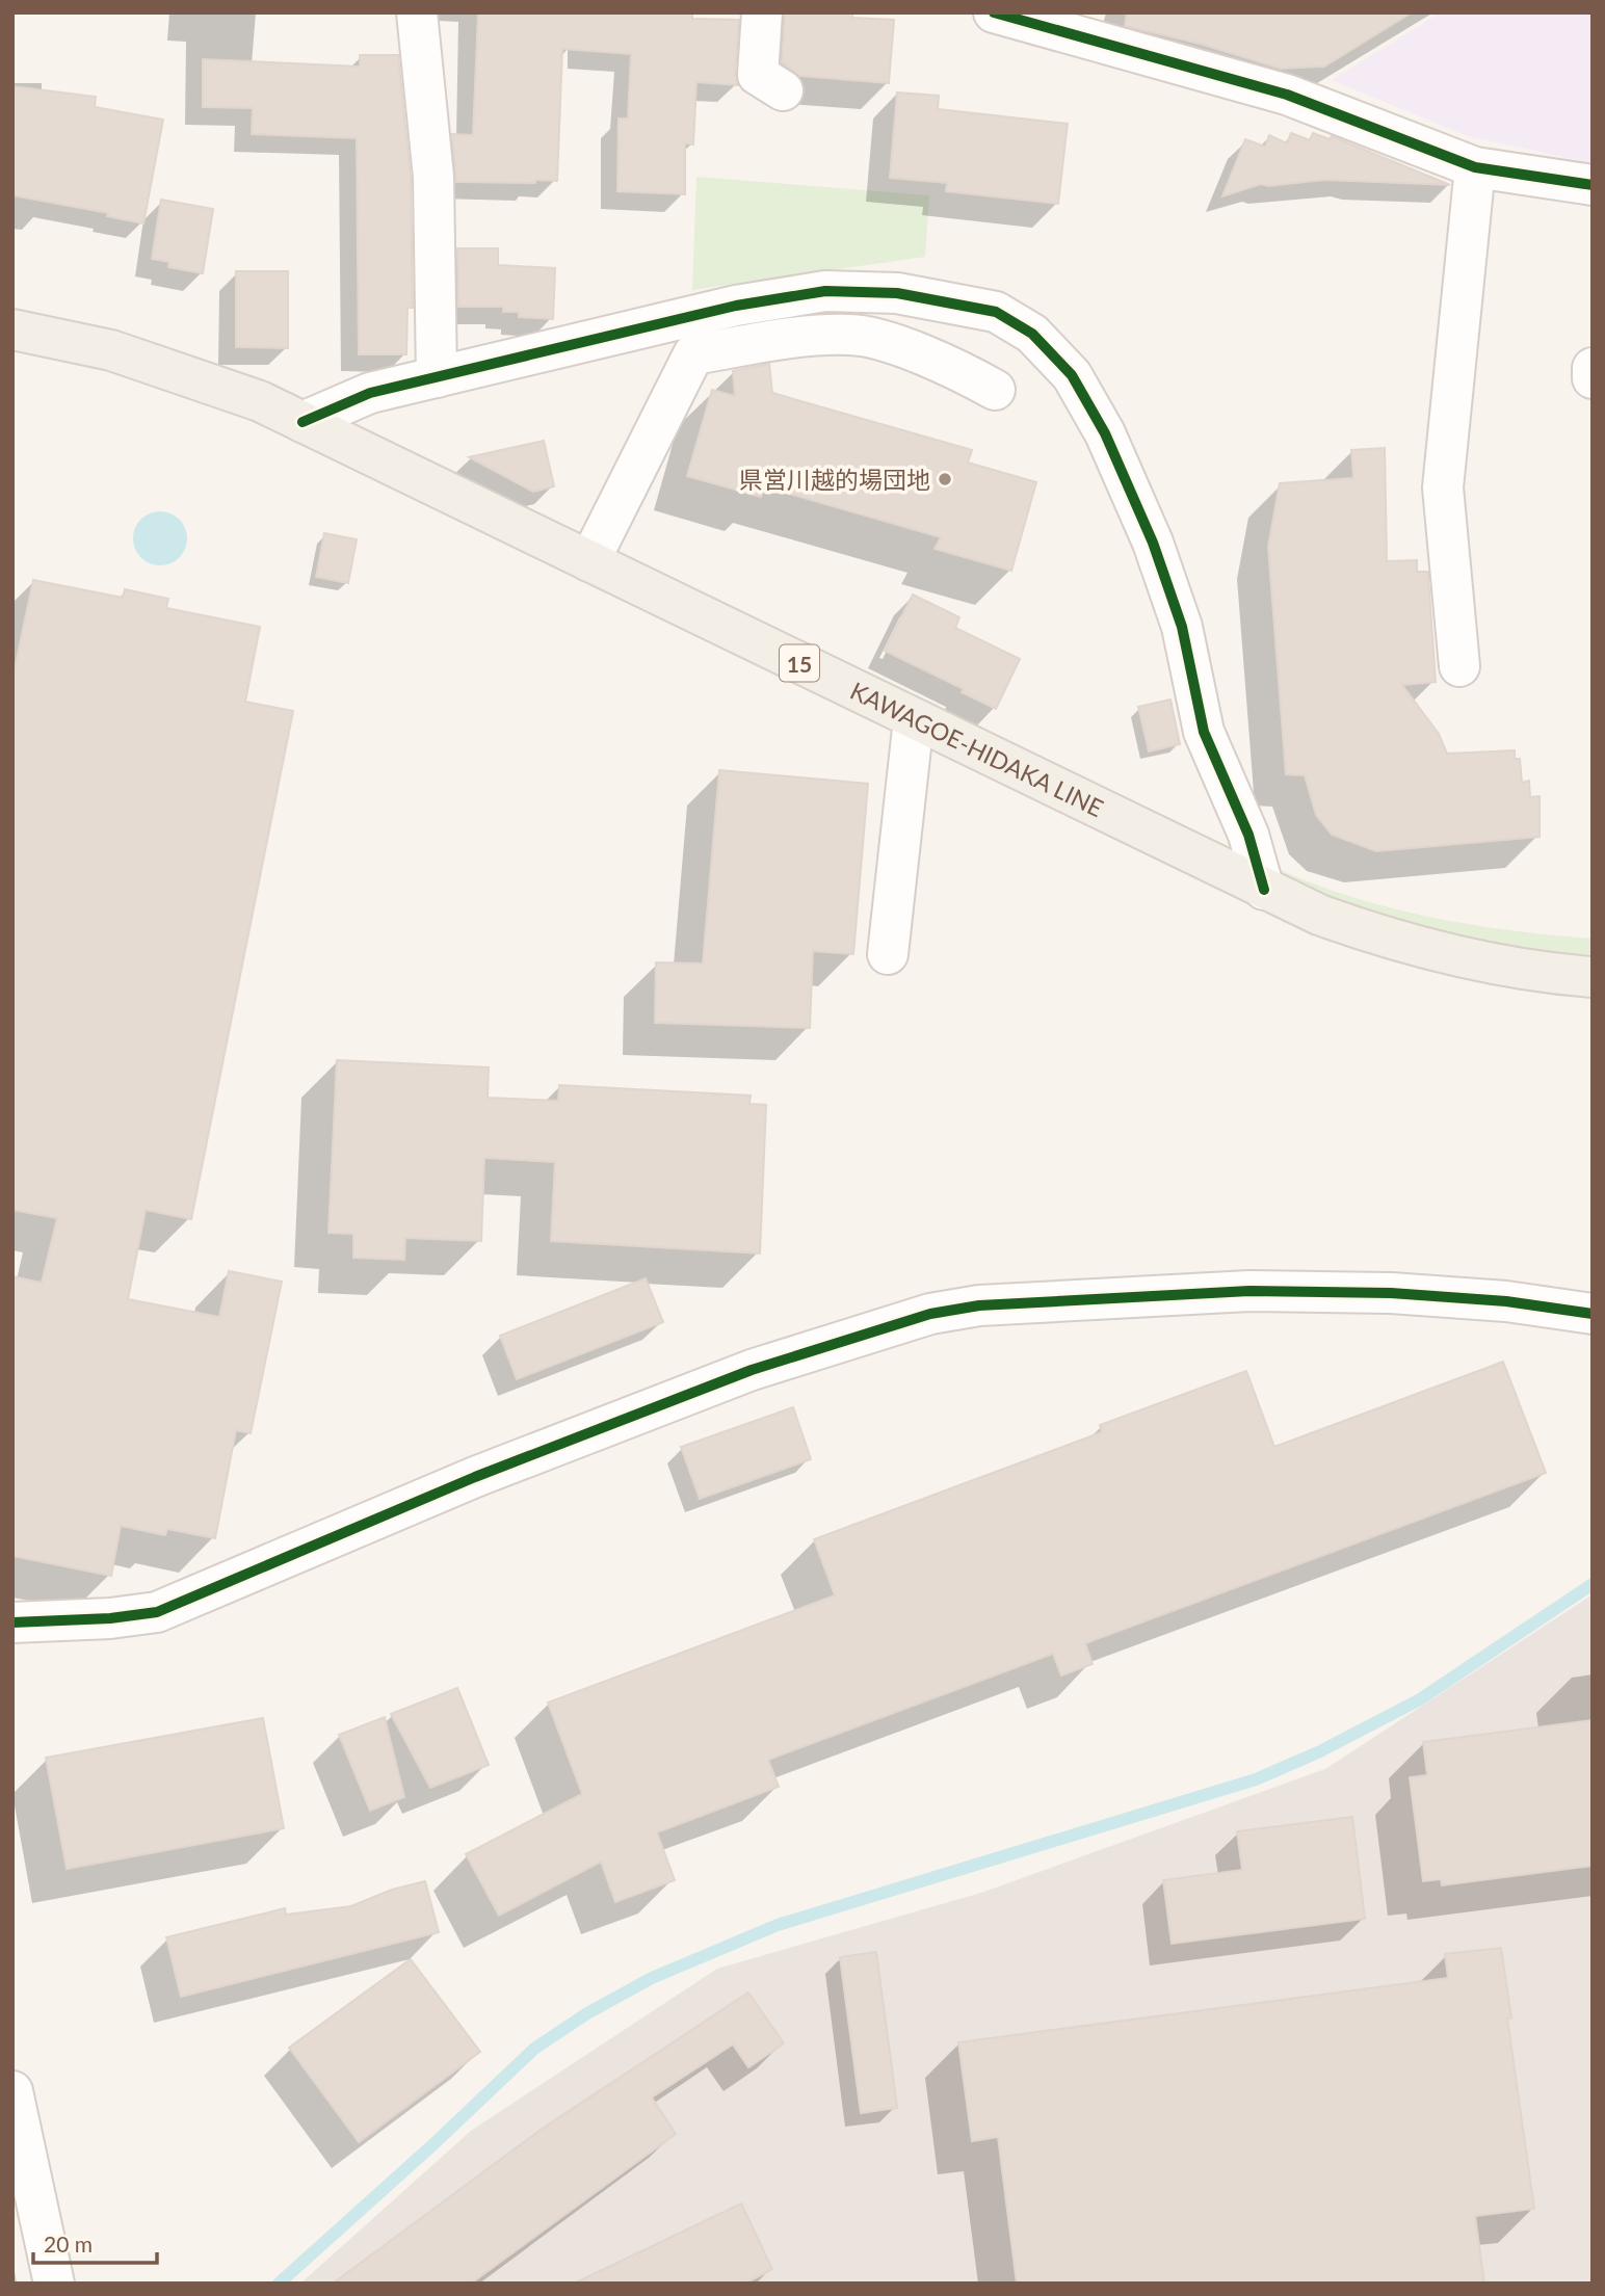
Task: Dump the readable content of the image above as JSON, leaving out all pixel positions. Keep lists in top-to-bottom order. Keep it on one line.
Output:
{"streets":{"main road":["15","KAWAGOE-HIDAKA LINE"]},"places":["県営川越的場団地"],"scale_bar":"20 m"}
